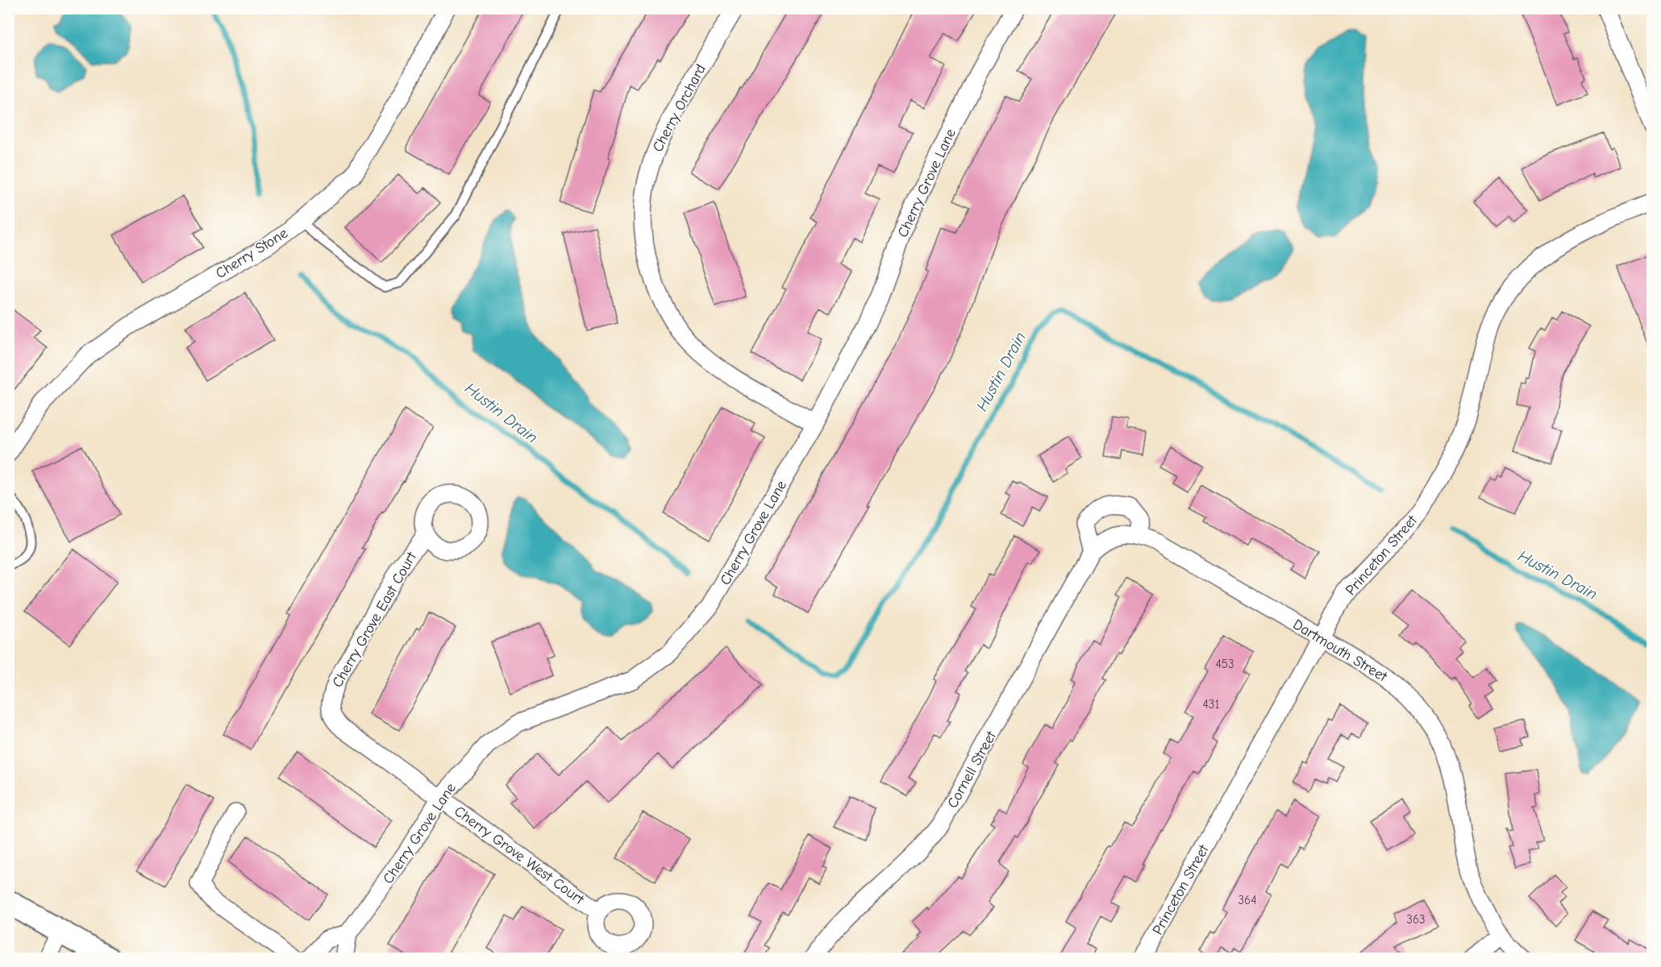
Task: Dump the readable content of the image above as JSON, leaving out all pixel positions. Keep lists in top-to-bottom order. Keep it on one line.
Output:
{"streets":{"street":["Cherry Orchard","Cherry Grove Lane","Cherry Stone","Princeton Street","Cherry Grove East Court","Dartmouth Street","Cornell Street","Cherry Grove West Court"]},"crossings":[["Cherry Orchard","Cherry Grove Lane"],["Cherry Grove Lane","Cherry Grove East Court"],["Cherry Grove Lane","Cherry Grove West Court"],["Princeton Street","Dartmouth Street"],["Cherry Grove East Court","Cherry Grove West Court"],["Dartmouth Street","Cornell Street"]],"water":["Hustin Drain"],"house_numbers":["453","431","364","363"]}
